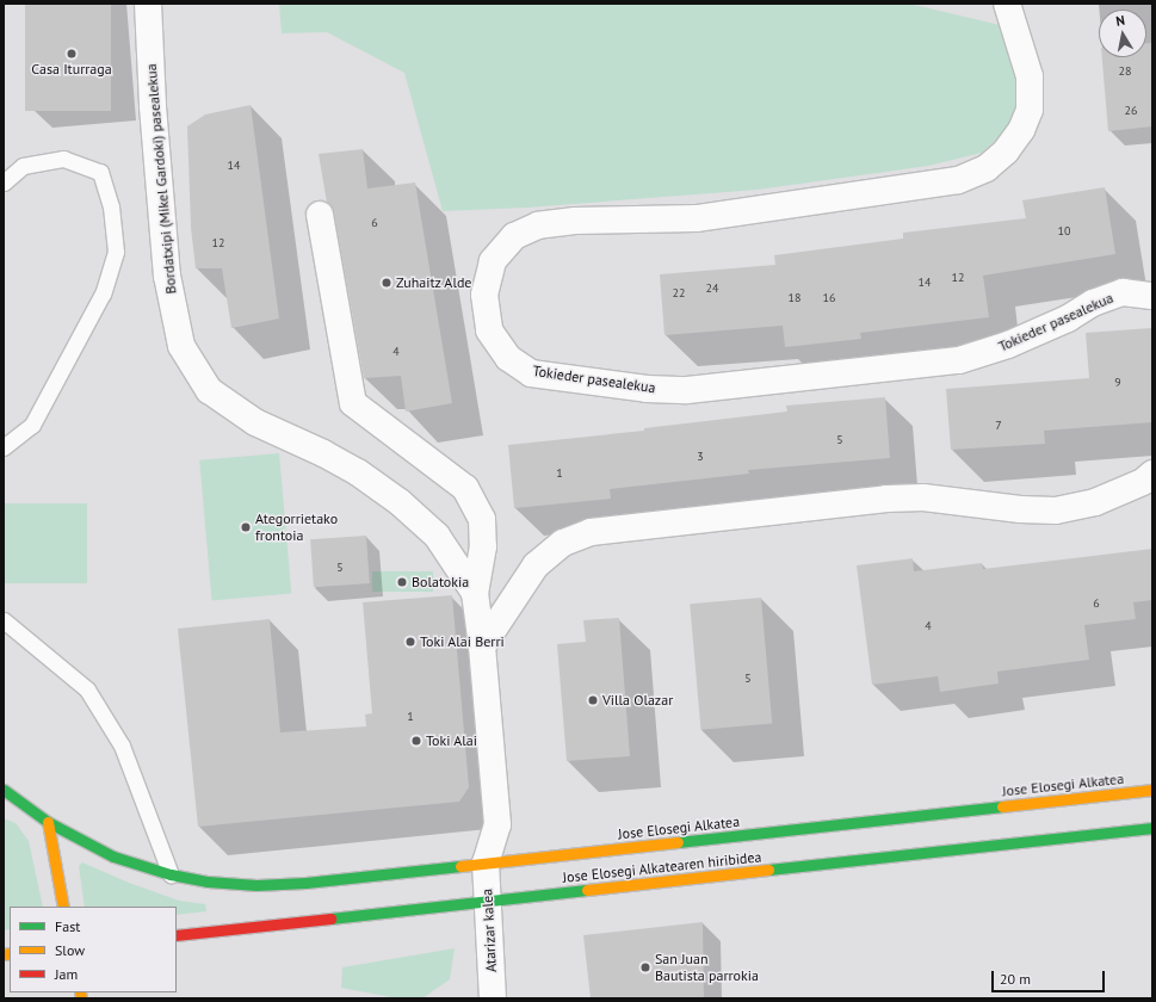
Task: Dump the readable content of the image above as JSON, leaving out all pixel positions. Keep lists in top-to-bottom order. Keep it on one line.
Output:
{"streets":{"main road":["Jose Elosegi Alkatea","Jose Elosegi Alkatearen hiribidea"],"street":["Bordatxipi (Mikel Gardoki) pasealekua","Tokieder pasealekua","Atarizar kalea"]},"crossings":[["Bordatxipi (Mikel Gardoki) pasealekua","Jose Elosegi Alkatea"],["Bordatxipi (Mikel Gardoki) pasealekua","Atarizar kalea"],["Jose Elosegi Alkatea","Atarizar kalea"],["Jose Elosegi Alkatearen hiribidea","Atarizar kalea"]],"places":["Casa Iturraga","Zuhaitz Alde","Ategorrietako frontoia","Bolatokia","Toki Alai Berri","Villa Olazar","Toki Alai","San Juan Bautista parrokia"],"house_numbers":["28","26","14","6","10","12","12","14","24","22","18","16","4","9","7","5","3","1","5","6","4","5","1"],"legend":["Fast","Slow","Jam"],"scale_bar":"20 m","north":"top"}
